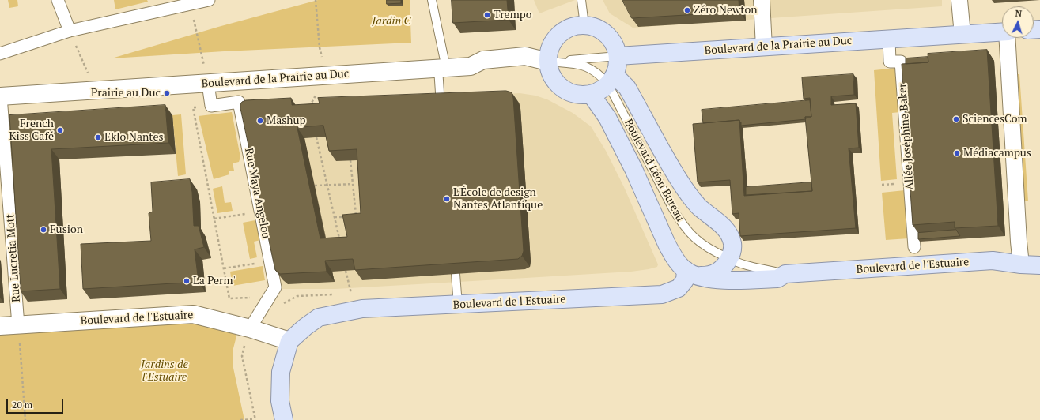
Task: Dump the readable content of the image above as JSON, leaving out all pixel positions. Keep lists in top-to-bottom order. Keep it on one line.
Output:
{"streets":{"main road":["Boulevard de la Prairie au Duc","Boulevard Léon Bureau","Boulevard de l'Estuaire"],"street":["Allée Joséphine Baker","Rue Maya Angelou","Rue Lucretia Mott"]},"crossings":[["Boulevard de la Prairie au Duc","Allée Joséphine Baker"],["Boulevard de la Prairie au Duc","Boulevard Léon Bureau"],["Boulevard de la Prairie au Duc","Rue Lucretia Mott"],["Boulevard Léon Bureau","Boulevard de l'Estuaire"],["Rue Maya Angelou","Boulevard de l'Estuaire"],["Rue Lucretia Mott","Boulevard de l'Estuaire"]],"parks":["Jardin C","Jardins de l'Estuaire"],"places":["Zéro Newton","Trempo","Prairie au Duc","SciencesCom","Mashup","French Kiss Café","Eklo Nantes","Médiacampus","L'École de design Nantes Atlantique","Fusion","La Perm'"],"scale_bar":"20 m","north":"top"}
